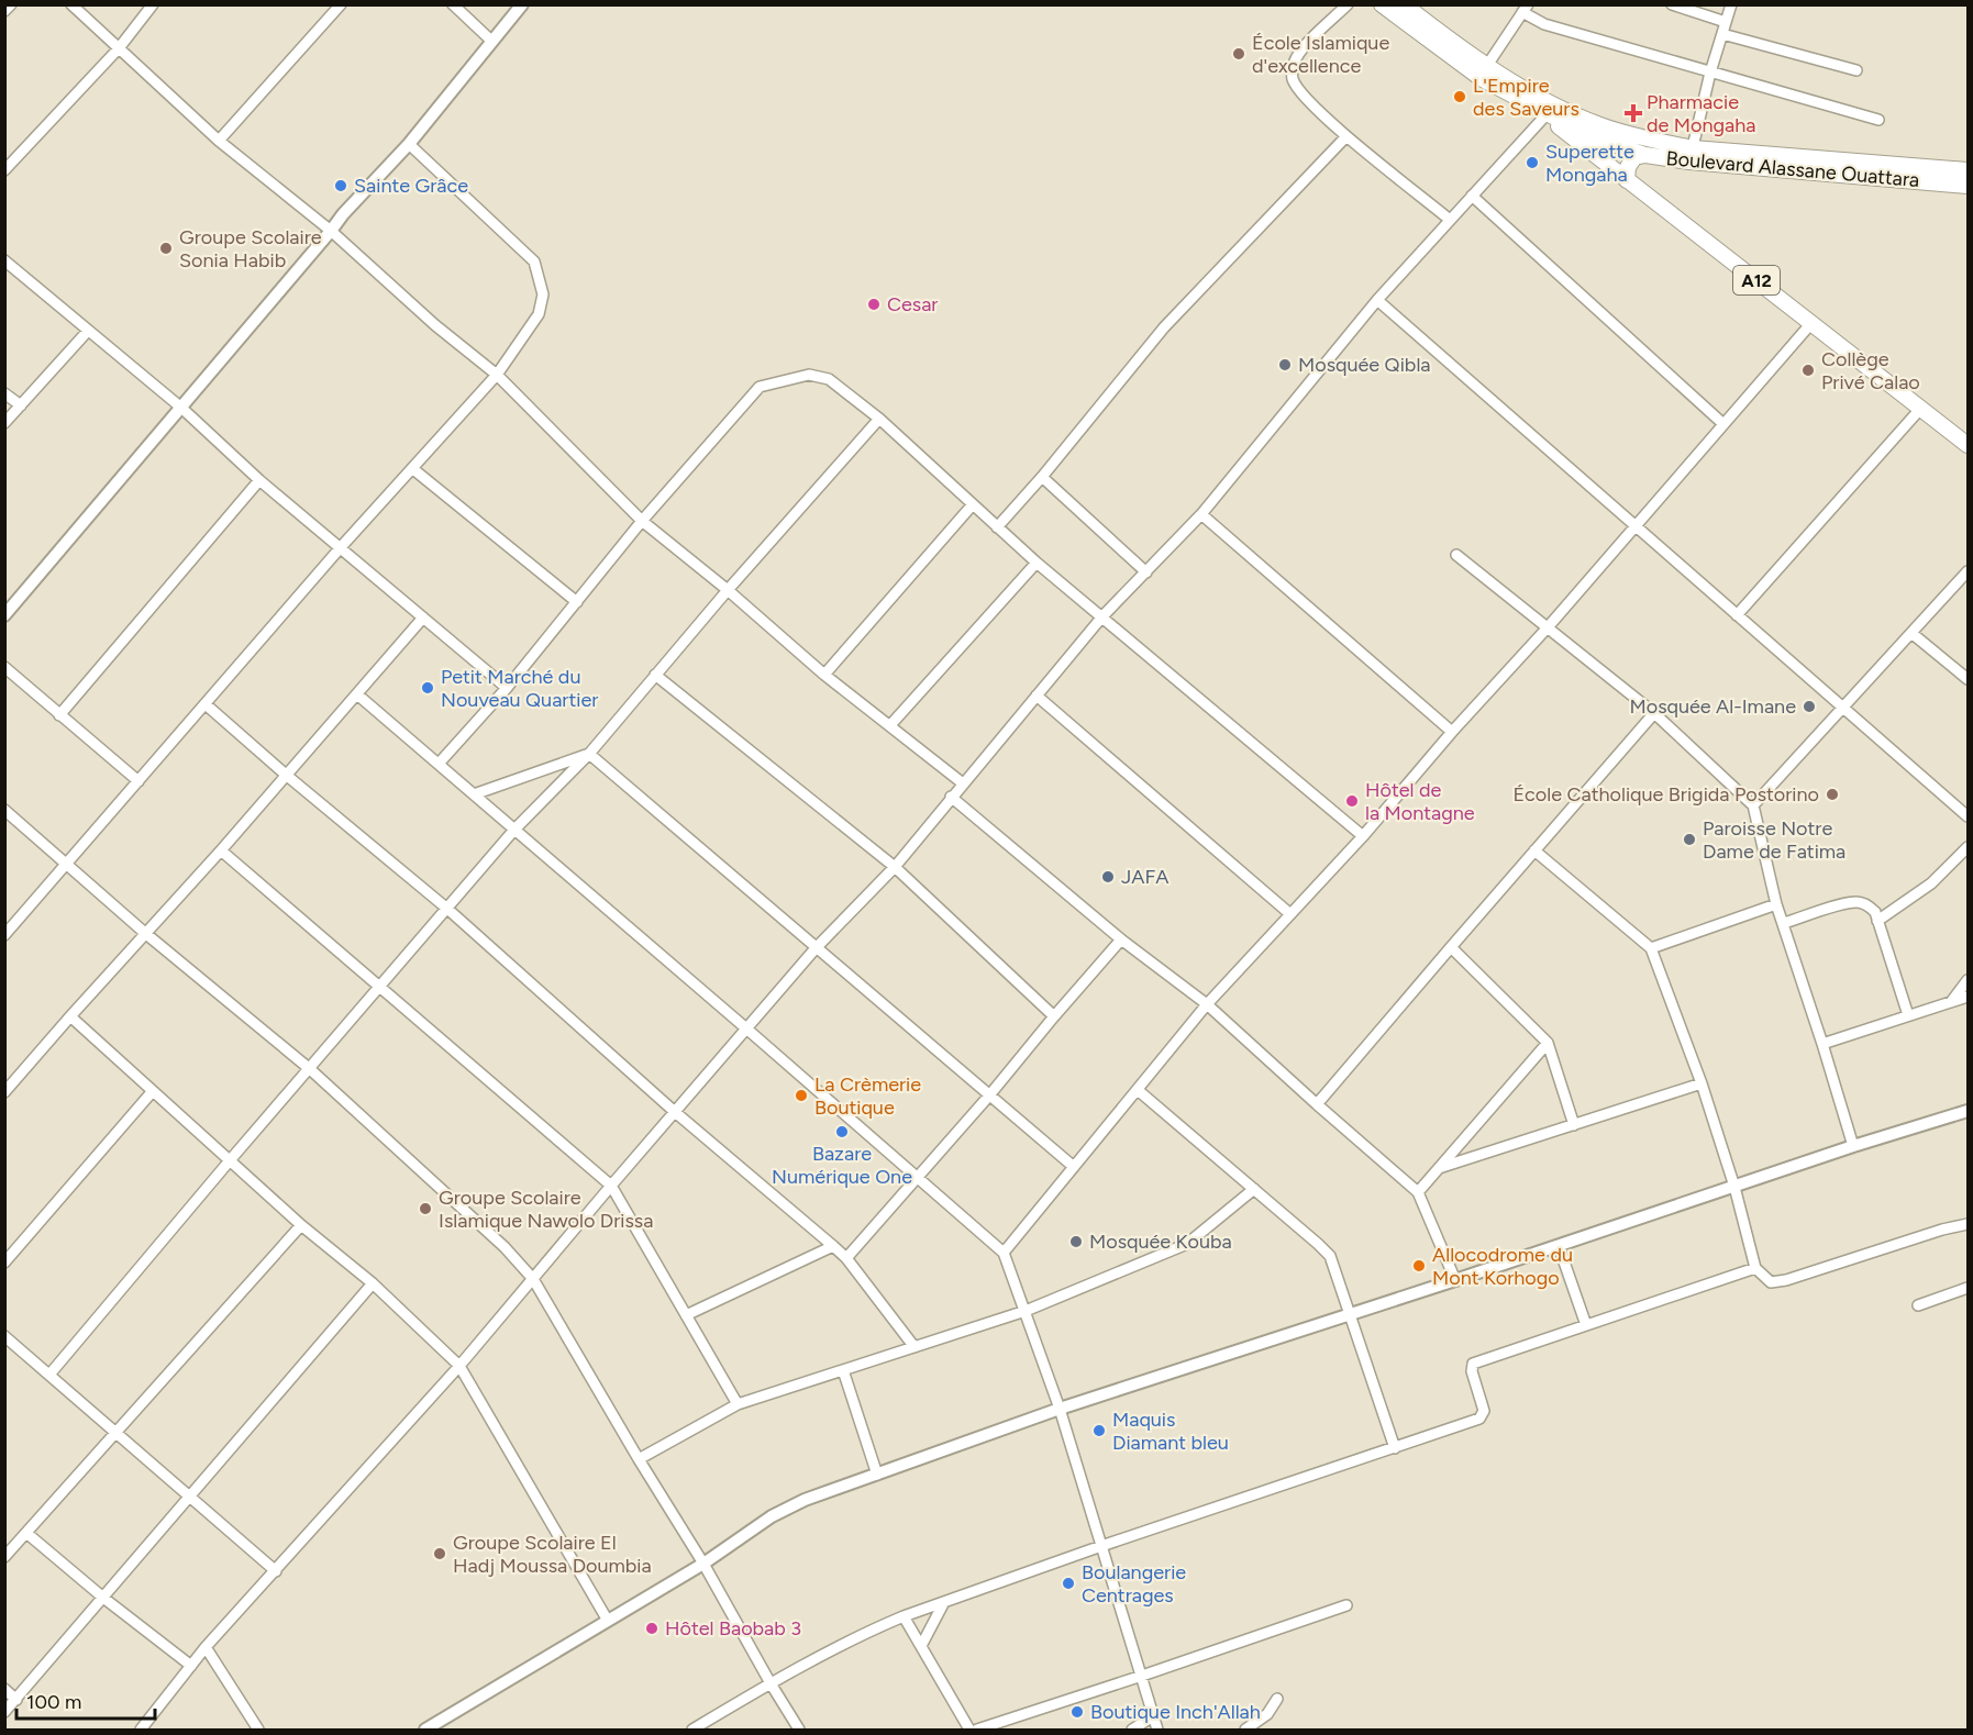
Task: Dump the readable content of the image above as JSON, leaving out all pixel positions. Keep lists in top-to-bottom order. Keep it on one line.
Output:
{"streets":{"main road":["Boulevard Alassane Ouattara","A12"]},"crossings":[["Boulevard Alassane Ouattara","A12"]],"places":{"other":["École Islamique d'excellence","L'Empire des Saveurs","Superette Mongaha","Sainte Grâce","Groupe Scolaire Sonia Habib","Cesar","Mosquée Qibla","Collège Privé Calao","Petit Marché du Nouveau Quartier","Mosquée Al-Imane","École Catholique Brigida Postorino","Hôtel de la Montagne","Paroisse Notre Dame de Fatima","JAFA","La Crèmerie Boutique","Bazare Numérique One","Groupe Scolaire Islamique Nawolo Drissa","Mosquée Kouba","Allocodrome du Mont Korhogo","Maquis Diamant bleu","Groupe Scolaire El Hadj Moussa Doumbia","Boulangerie Centrages","Hôtel Baobab 3","Boutique Inch'Allah"],"health":["Pharmacie de Mongaha"]},"scale_bar":"100 m"}
